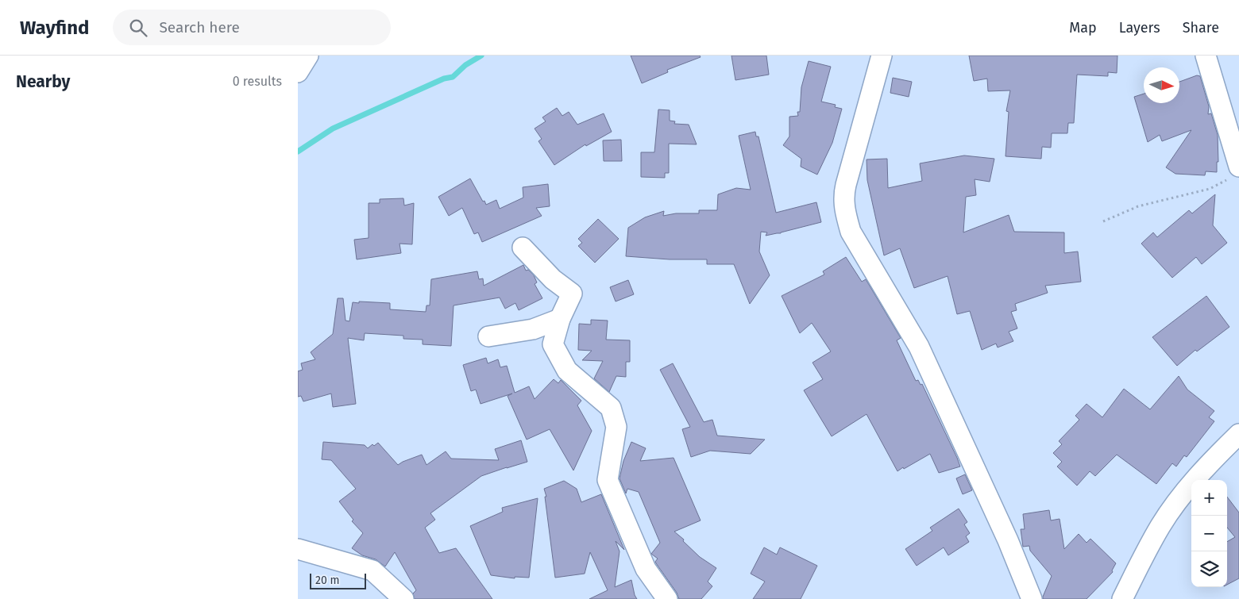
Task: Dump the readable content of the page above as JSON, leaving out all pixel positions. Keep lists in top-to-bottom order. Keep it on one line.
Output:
{"scale_bar":"20 m","north":"right","page":{"header":"Wayfind","search":"Search here","nav":["Map","Layers","Share"],"heading":["Nearby","0 results"],"map_buttons":["+","−"],"scale":"20 m"}}
